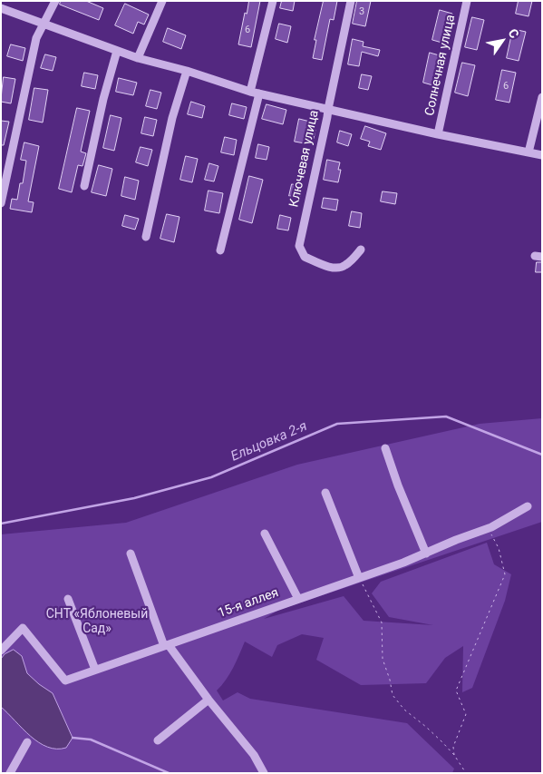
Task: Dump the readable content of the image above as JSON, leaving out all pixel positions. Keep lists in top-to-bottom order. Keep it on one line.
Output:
{"streets":{"street":["Солнечная улица","Ключевая улица","15-я аллея"]},"water":["Ельцовка 2-я"],"parks":["СНТ «Яблоневый Сад»"],"house_numbers":["3","6","6"],"north":"top right"}
